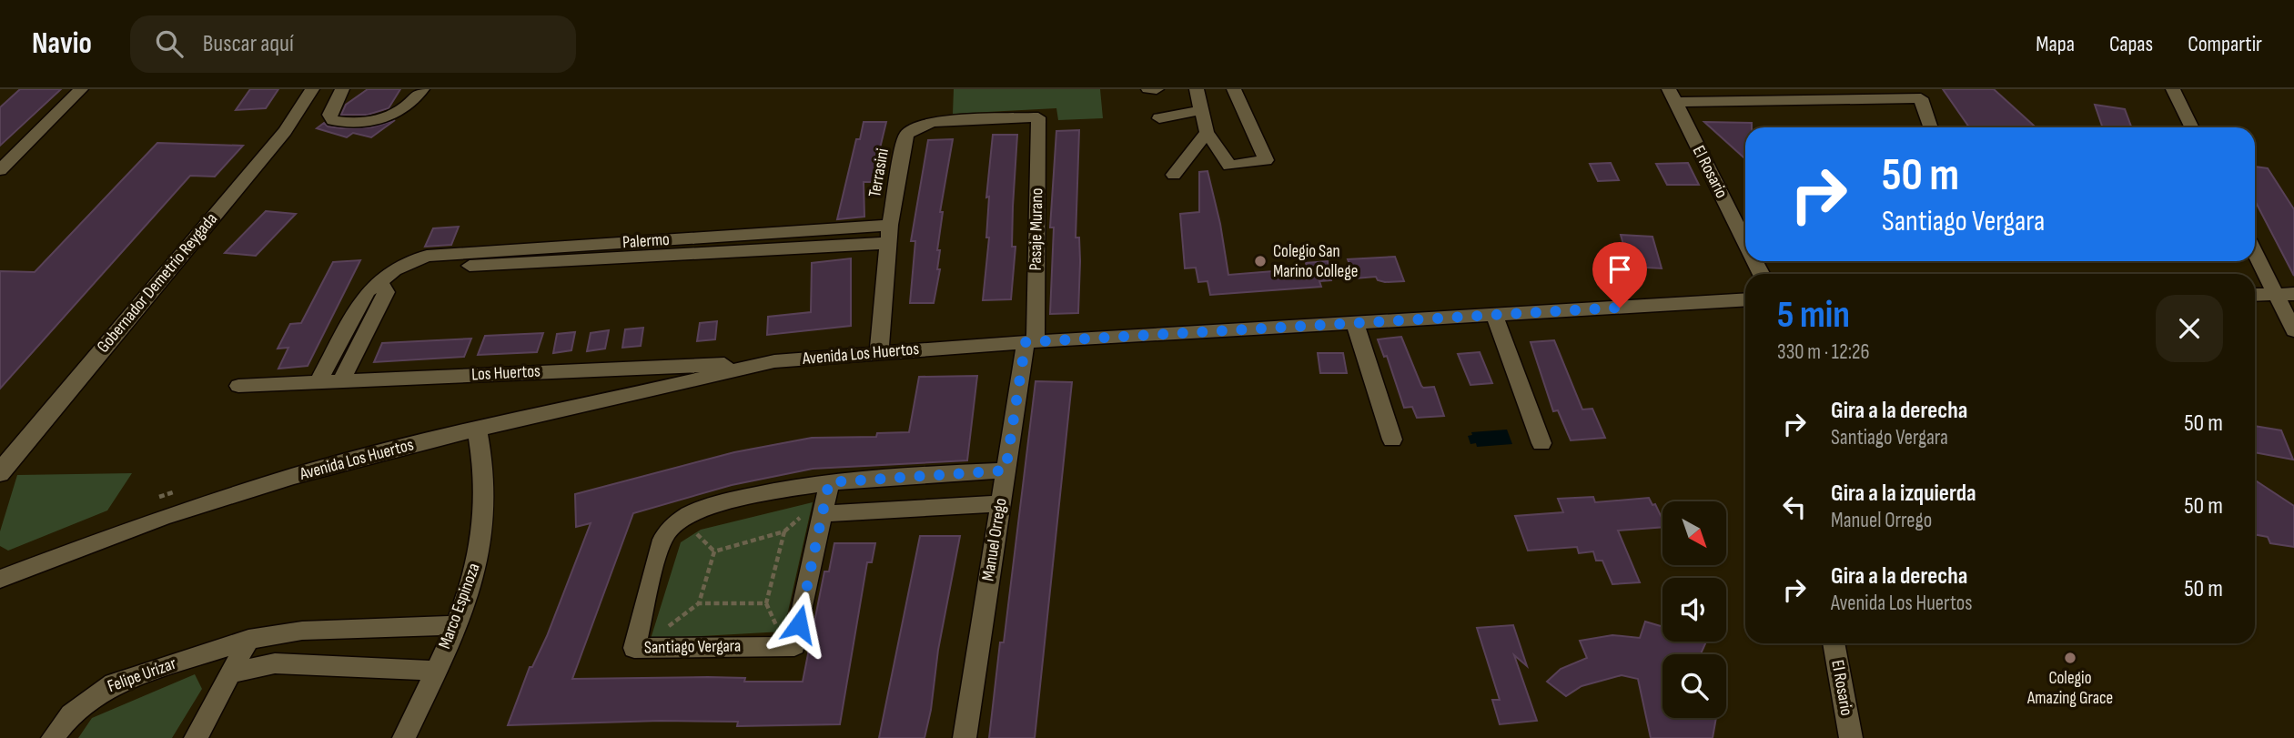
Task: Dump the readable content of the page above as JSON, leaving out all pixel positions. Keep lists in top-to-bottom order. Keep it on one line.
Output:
{"streets":{"street":["El Rosario","Terrasini","Pasaje Murano","Palermo","Gobernador Demetrio Reygada","Avenida Los Huertos","Los Huertos","Manuel Orrego","Marco Espinoza","Santiago Vergara","Felipe Urízar"]},"crossings":[["Terrasini","Pasaje Murano"],["Terrasini","Palermo"],["Terrasini","Avenida Los Huertos"],["Pasaje Murano","Avenida Los Huertos"],["Pasaje Murano","Manuel Orrego"],["Palermo","Los Huertos"],["Avenida Los Huertos","Los Huertos"],["Avenida Los Huertos","Manuel Orrego"],["Avenida Los Huertos","Marco Espinoza"],["Manuel Orrego","Santiago Vergara"],["Marco Espinoza","Felipe Urízar"]],"places":["Colegio San Marino College","Colegio Amazing Grace"],"north":"bottom right","page":{"header":"Navio","search":"Buscar aquí","nav":["Mapa","Capas","Compartir"],"turn":["50 m","Santiago Vergara"],"heading":["5 min","330 m · 12:26"],"list":[{"name":"Gira a la derecha","note":"Santiago Vergara","value":"50 m"},{"name":"Gira a la izquierda","note":"Manuel Orrego","value":"50 m"},{"name":"Gira a la derecha","note":"Avenida Los Huertos","value":"50 m"}]}}
